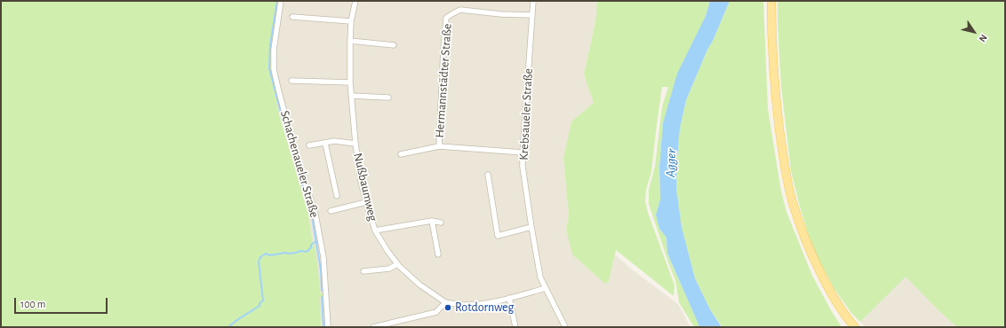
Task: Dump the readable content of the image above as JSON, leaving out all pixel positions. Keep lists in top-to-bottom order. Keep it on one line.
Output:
{"streets":{"street":["Hermannstädter Straße","Krebsaueler Straße","Schachenaueler Straße","Nußbaumweg"]},"crossings":[["Hermannstädter Straße","Krebsaueler Straße"]],"water":["Agger"],"places":["Rotdornweg"],"scale_bar":"100 m","north":"bottom right"}
